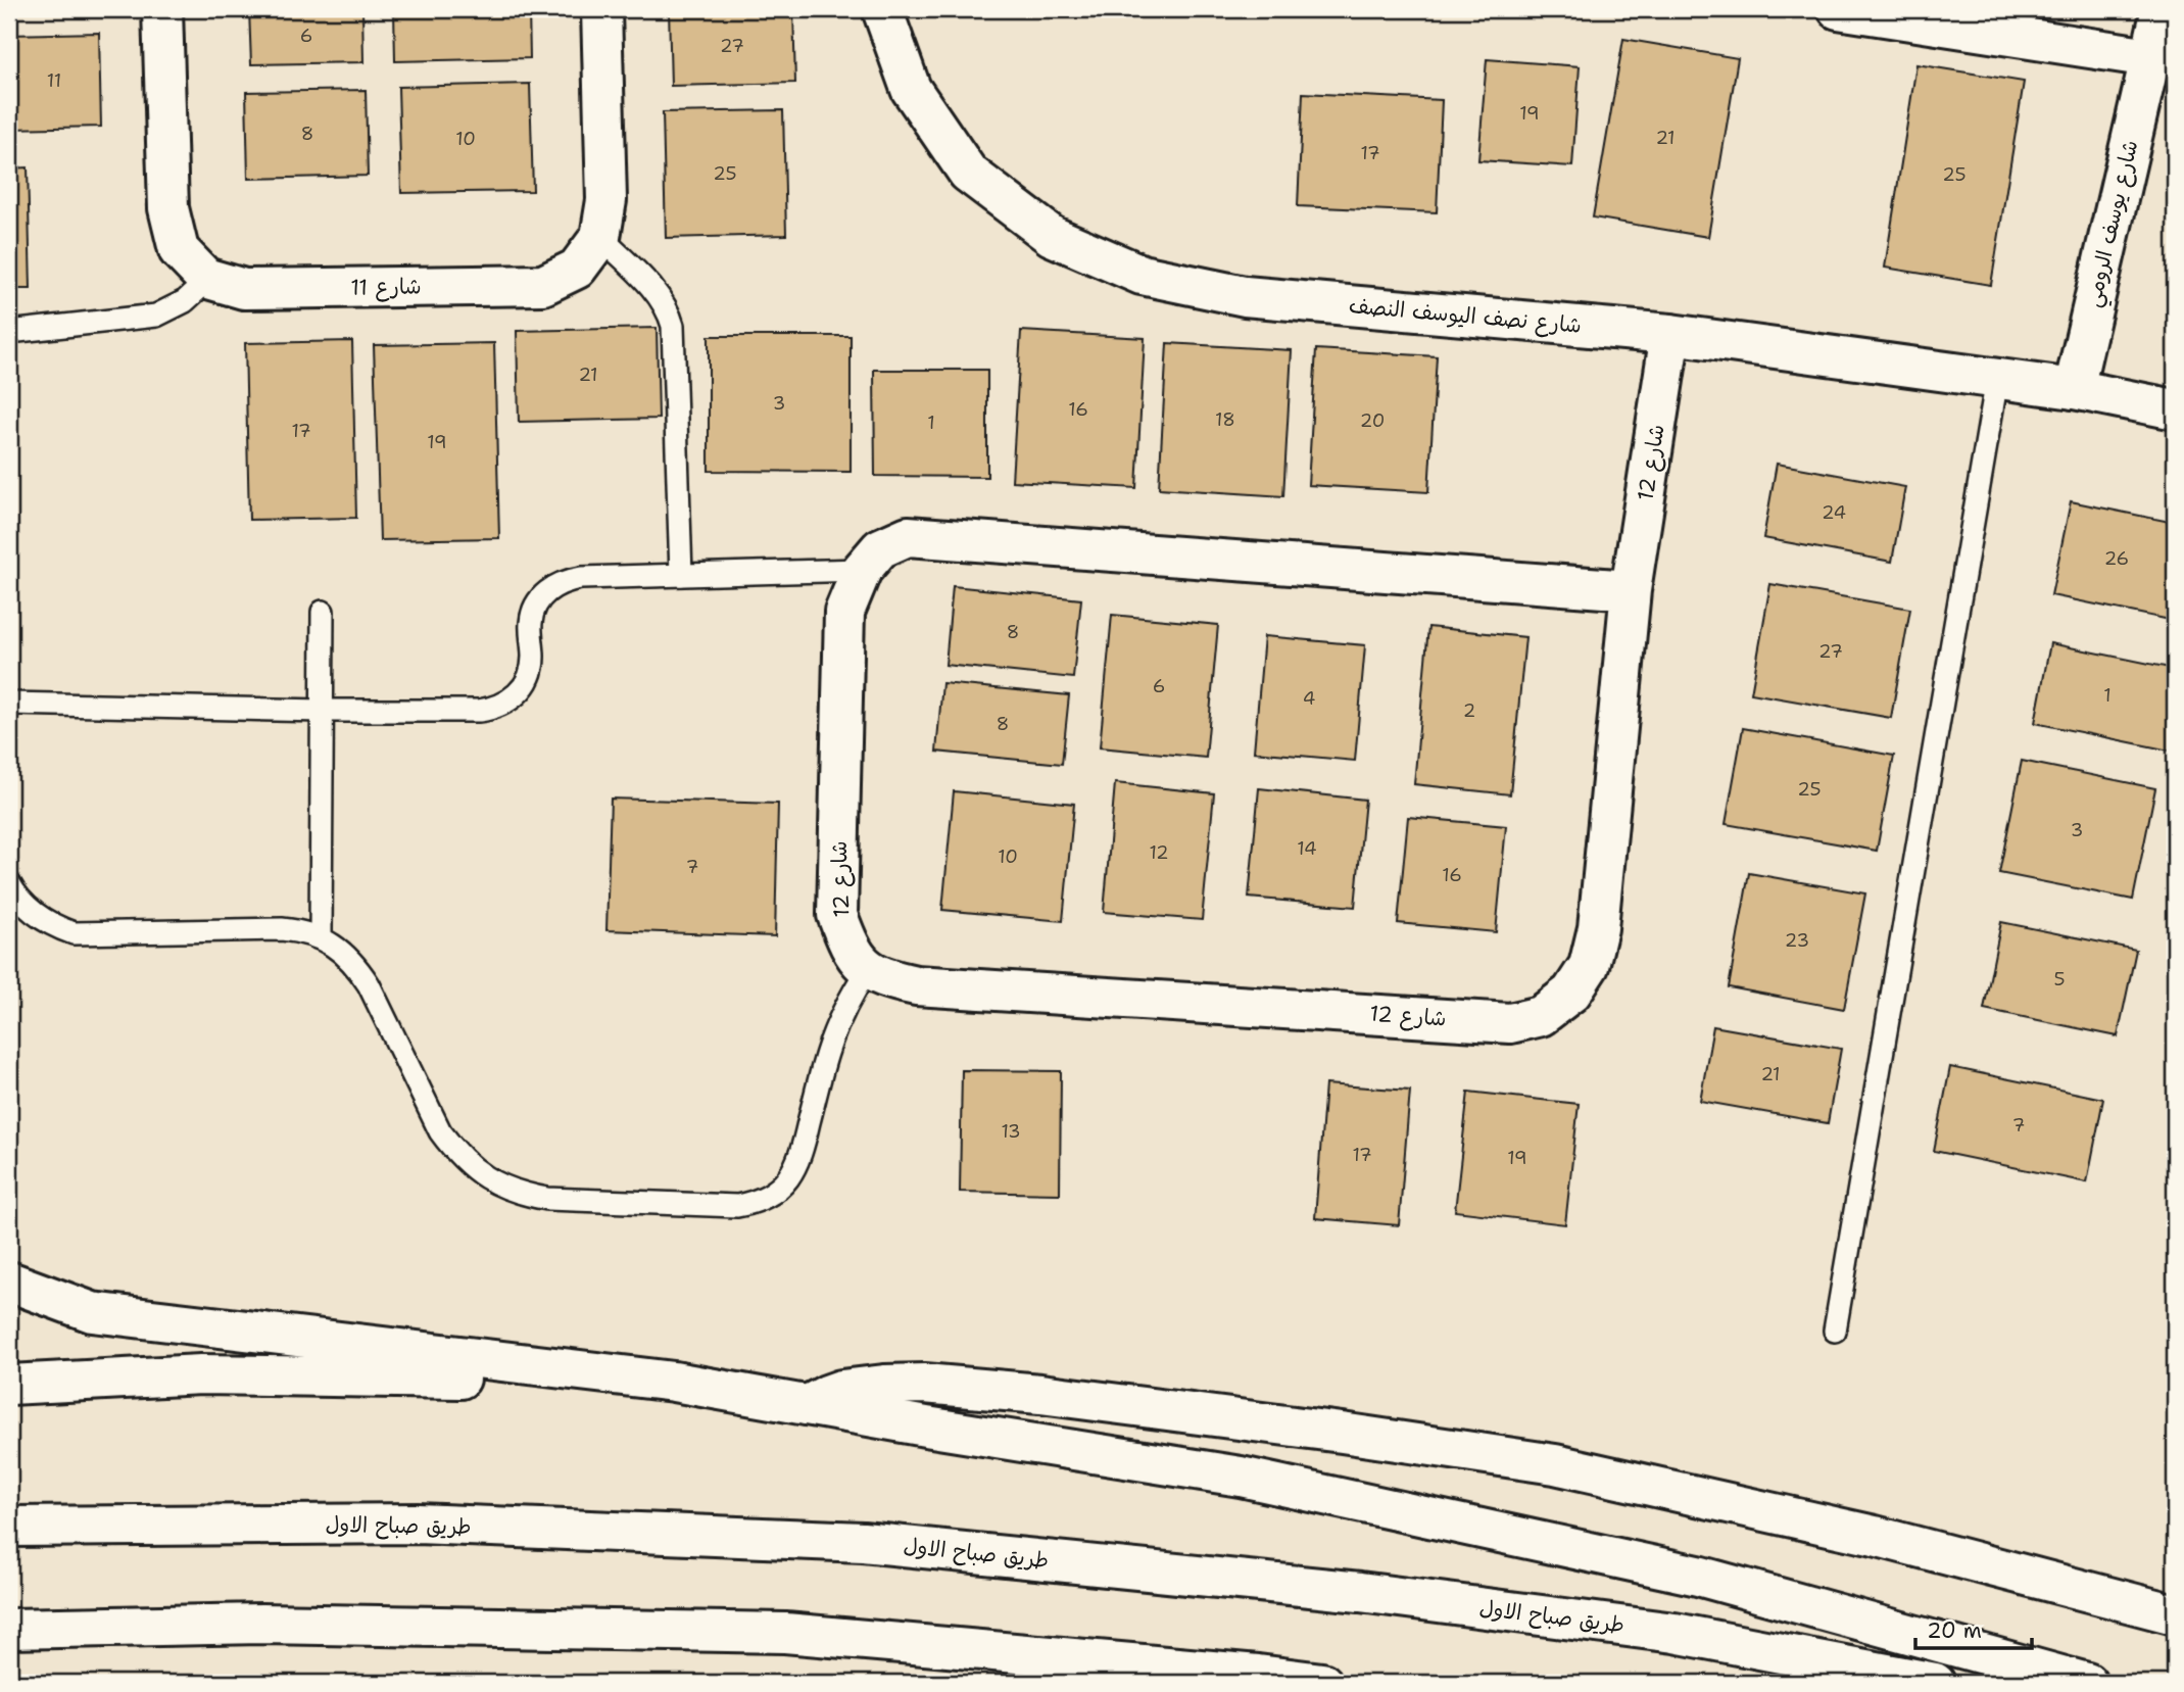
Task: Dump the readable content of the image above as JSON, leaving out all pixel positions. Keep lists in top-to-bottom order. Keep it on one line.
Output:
{"streets":{"main road":["شارع يوسف الرومي","شارع 11","شارع نصف اليوسف النصف","شارع 12","طريق صباح الاول"]},"crossings":[["شارع يوسف الرومي","شارع نصف اليوسف النصف"],["شارع نصف اليوسف النصف","شارع 12"]],"house_numbers":["6","27","11","19","8","21","10","17","25","25","21","3","16","18","20","1","17","19","24","26","8","27","6","1","4","2","8","25","3","14","12","10","7","16","23","5","21","7","13","17","19"],"scale_bar":"20 m"}
